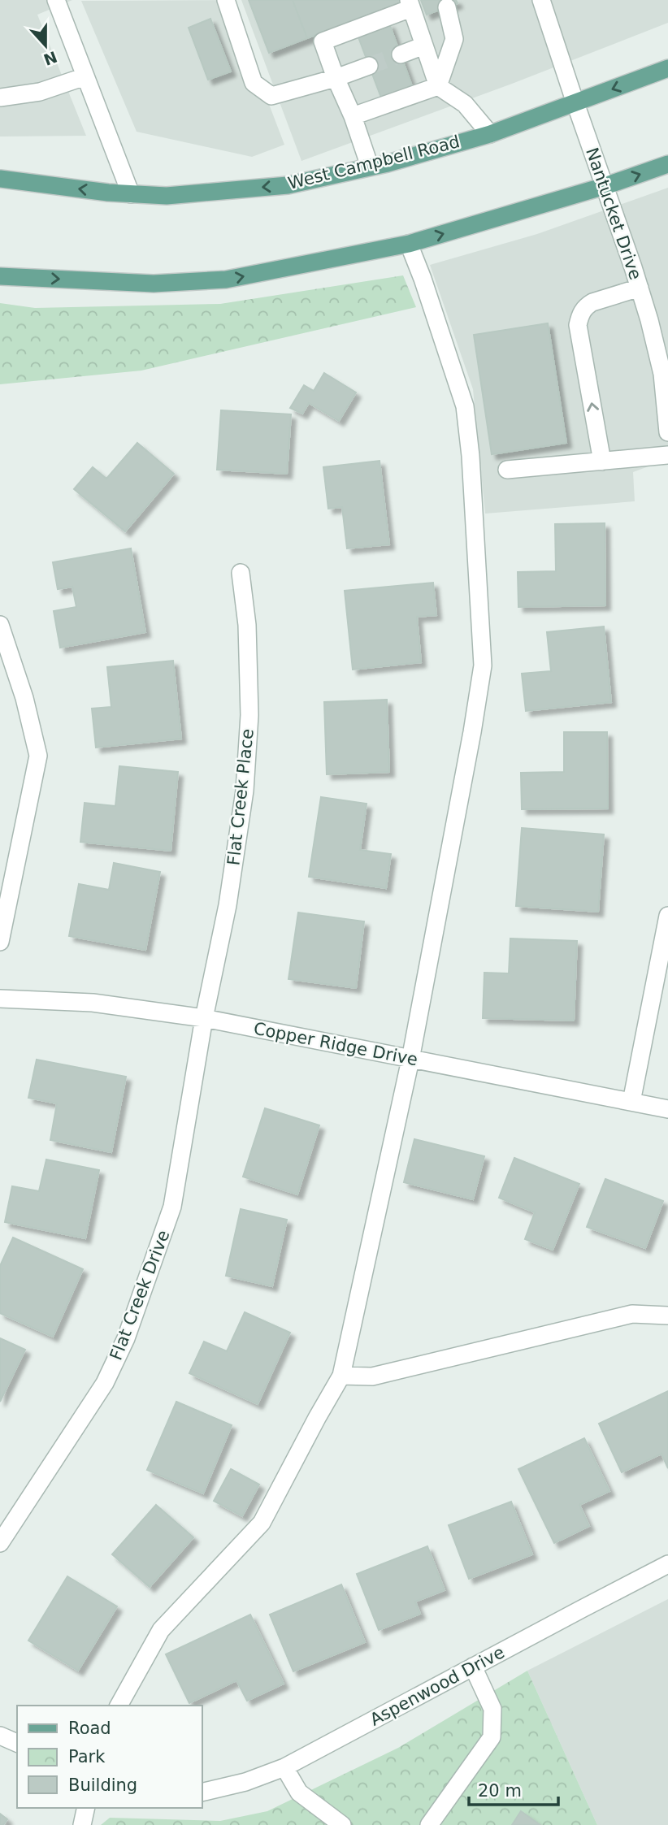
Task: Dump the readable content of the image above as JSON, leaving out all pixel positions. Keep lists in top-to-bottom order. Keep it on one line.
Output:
{"streets":{"main road":["West Campbell Road"],"street":["Nantucket Drive","Flat Creek Place","Copper Ridge Drive","Flat Creek Drive","Aspenwood Drive"]},"crossings":[["West Campbell Road","Nantucket Drive"],["Flat Creek Place","Copper Ridge Drive"],["Flat Creek Place","Flat Creek Drive"],["Copper Ridge Drive","Flat Creek Drive"]],"legend":["Road","Park","Building"],"scale_bar":"20 m","north":"bottom"}
